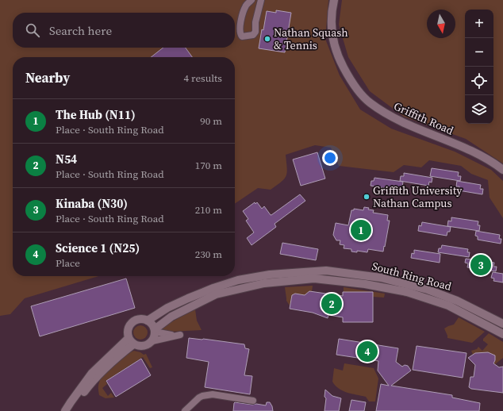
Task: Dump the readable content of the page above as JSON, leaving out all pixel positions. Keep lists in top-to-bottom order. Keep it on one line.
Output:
{"streets":{"street":["Griffith Road","South Ring Road"]},"places":["Nathan Squash & Tennis","Griffith University Nathan Campus"],"north":"bottom","page":{"map_buttons":["+","−"],"search":"Search here","heading":["Nearby","4 results"],"list":[{"mark":"1","name":"The Hub (N11)","note":"Place · South Ring Road","value":"90 m"},{"mark":"2","name":"N54","note":"Place · South Ring Road","value":"170 m"},{"mark":"3","name":"Kinaba (N30)","note":"Place · South Ring Road","value":"210 m"},{"mark":"4","name":"Science 1 (N25)","note":"Place","value":"230 m"}],"pins":["1","3","2","4"]}}
